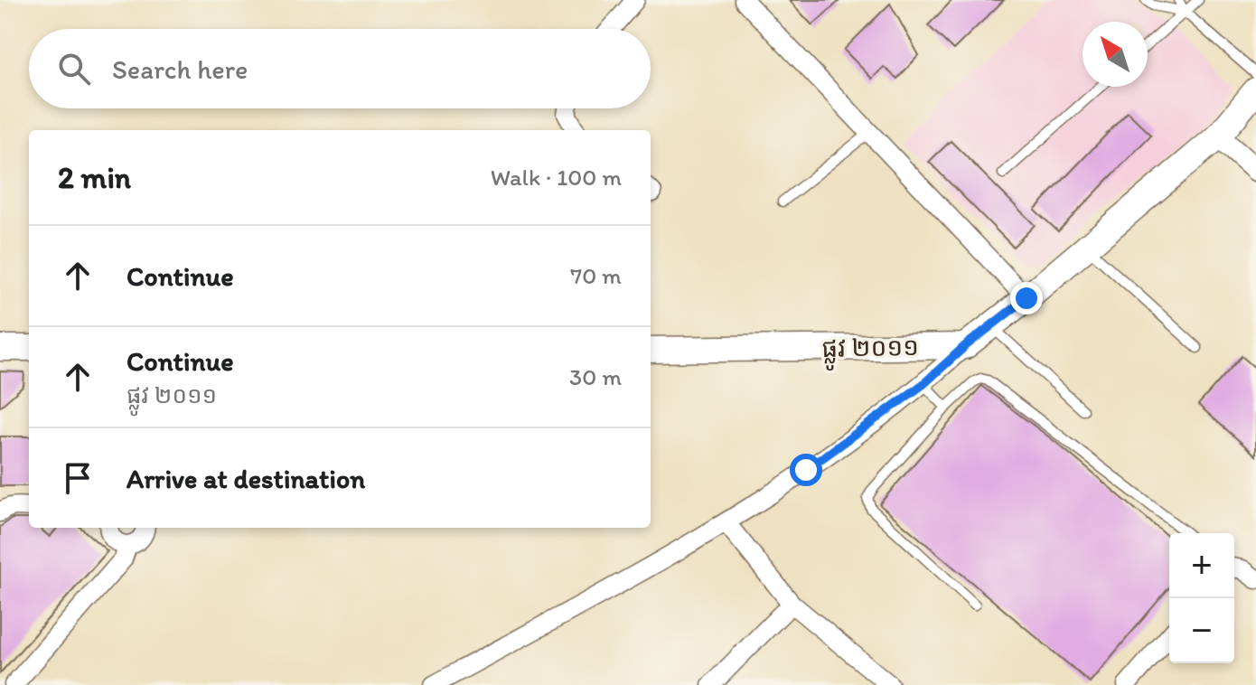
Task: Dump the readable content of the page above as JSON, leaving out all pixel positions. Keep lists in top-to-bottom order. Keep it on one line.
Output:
{"streets":{"main road":["ផ្លូវ ២០១១"]},"north":"top left","page":{"search":"Search here","heading":["2 min","Walk · 100 m"],"list":[["Continue","70 m"],["Continue","ផ្លូវ ២០១១","30 m"],"Arrive at destination"],"map_buttons":["+","−"]}}
